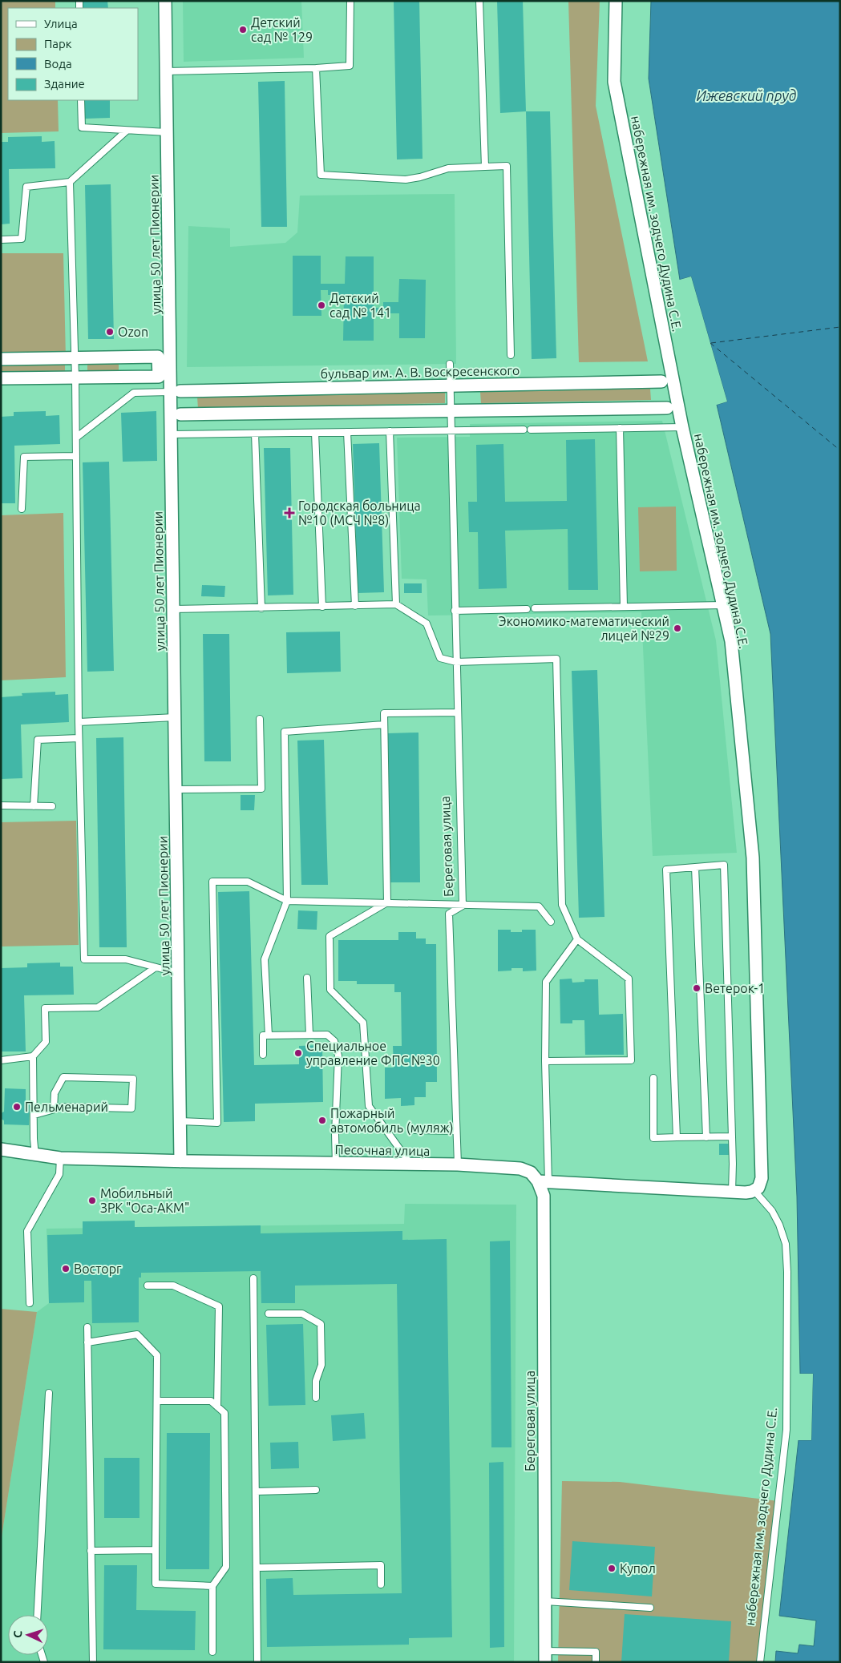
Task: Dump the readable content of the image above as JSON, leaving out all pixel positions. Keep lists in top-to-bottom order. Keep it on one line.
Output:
{"streets":{"street":["набережная им. зодчего Дудина С.Е.","улица 50 лет Пионерии","бульвар им. А. В. Воскресенского","Береговая улица","Песочная улица"]},"crossings":[["улица 50 лет Пионерии","бульвар им. А. В. Воскресенского"],["улица 50 лет Пионерии","Песочная улица"],["бульвар им. А. В. Воскресенского","Береговая улица"],["Береговая улица","Песочная улица"]],"water":["Ижевский пруд"],"places":{"other":["Детский сад № 129","Детский сад № 141","Ozon","Экономико-математический лицей №29","Ветерок-1","Специальное управление ФПС №30","Пельменарий","Пожарный автомобиль (муляж)","Мобильный ЗРК \"Оса-АКМ\"","Восторг","Купол"],"health":["Городская больница №10 (МСЧ №8)"]},"legend":["Улица","Парк","Вода","Здание"],"north":"left"}
